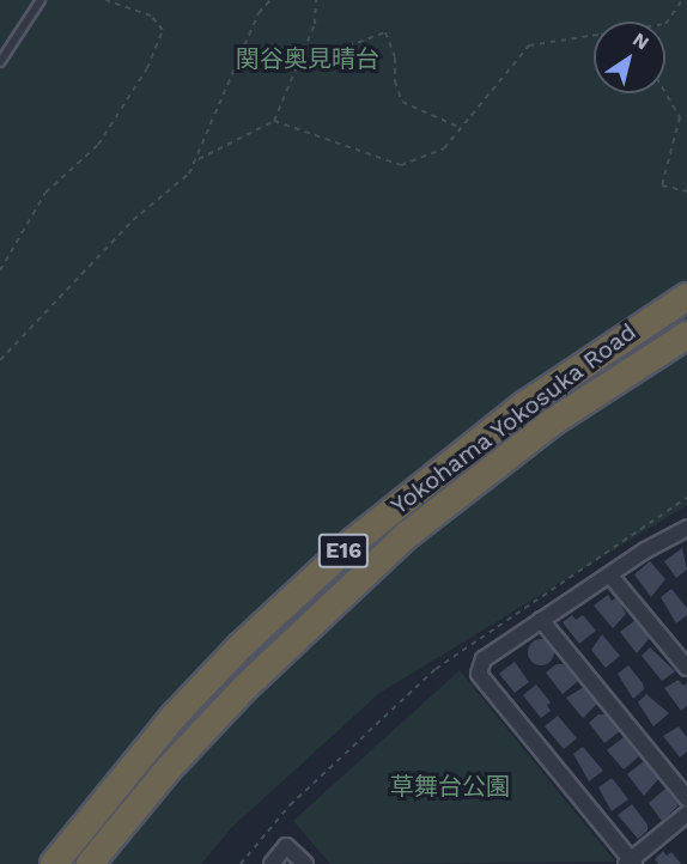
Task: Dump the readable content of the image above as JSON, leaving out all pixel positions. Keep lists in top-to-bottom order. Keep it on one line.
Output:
{"streets":{"highway":["Yokohama Yokosuka Road","E16"]},"parks":["関谷奥見晴台","草舞台公園"],"north":"top right"}
